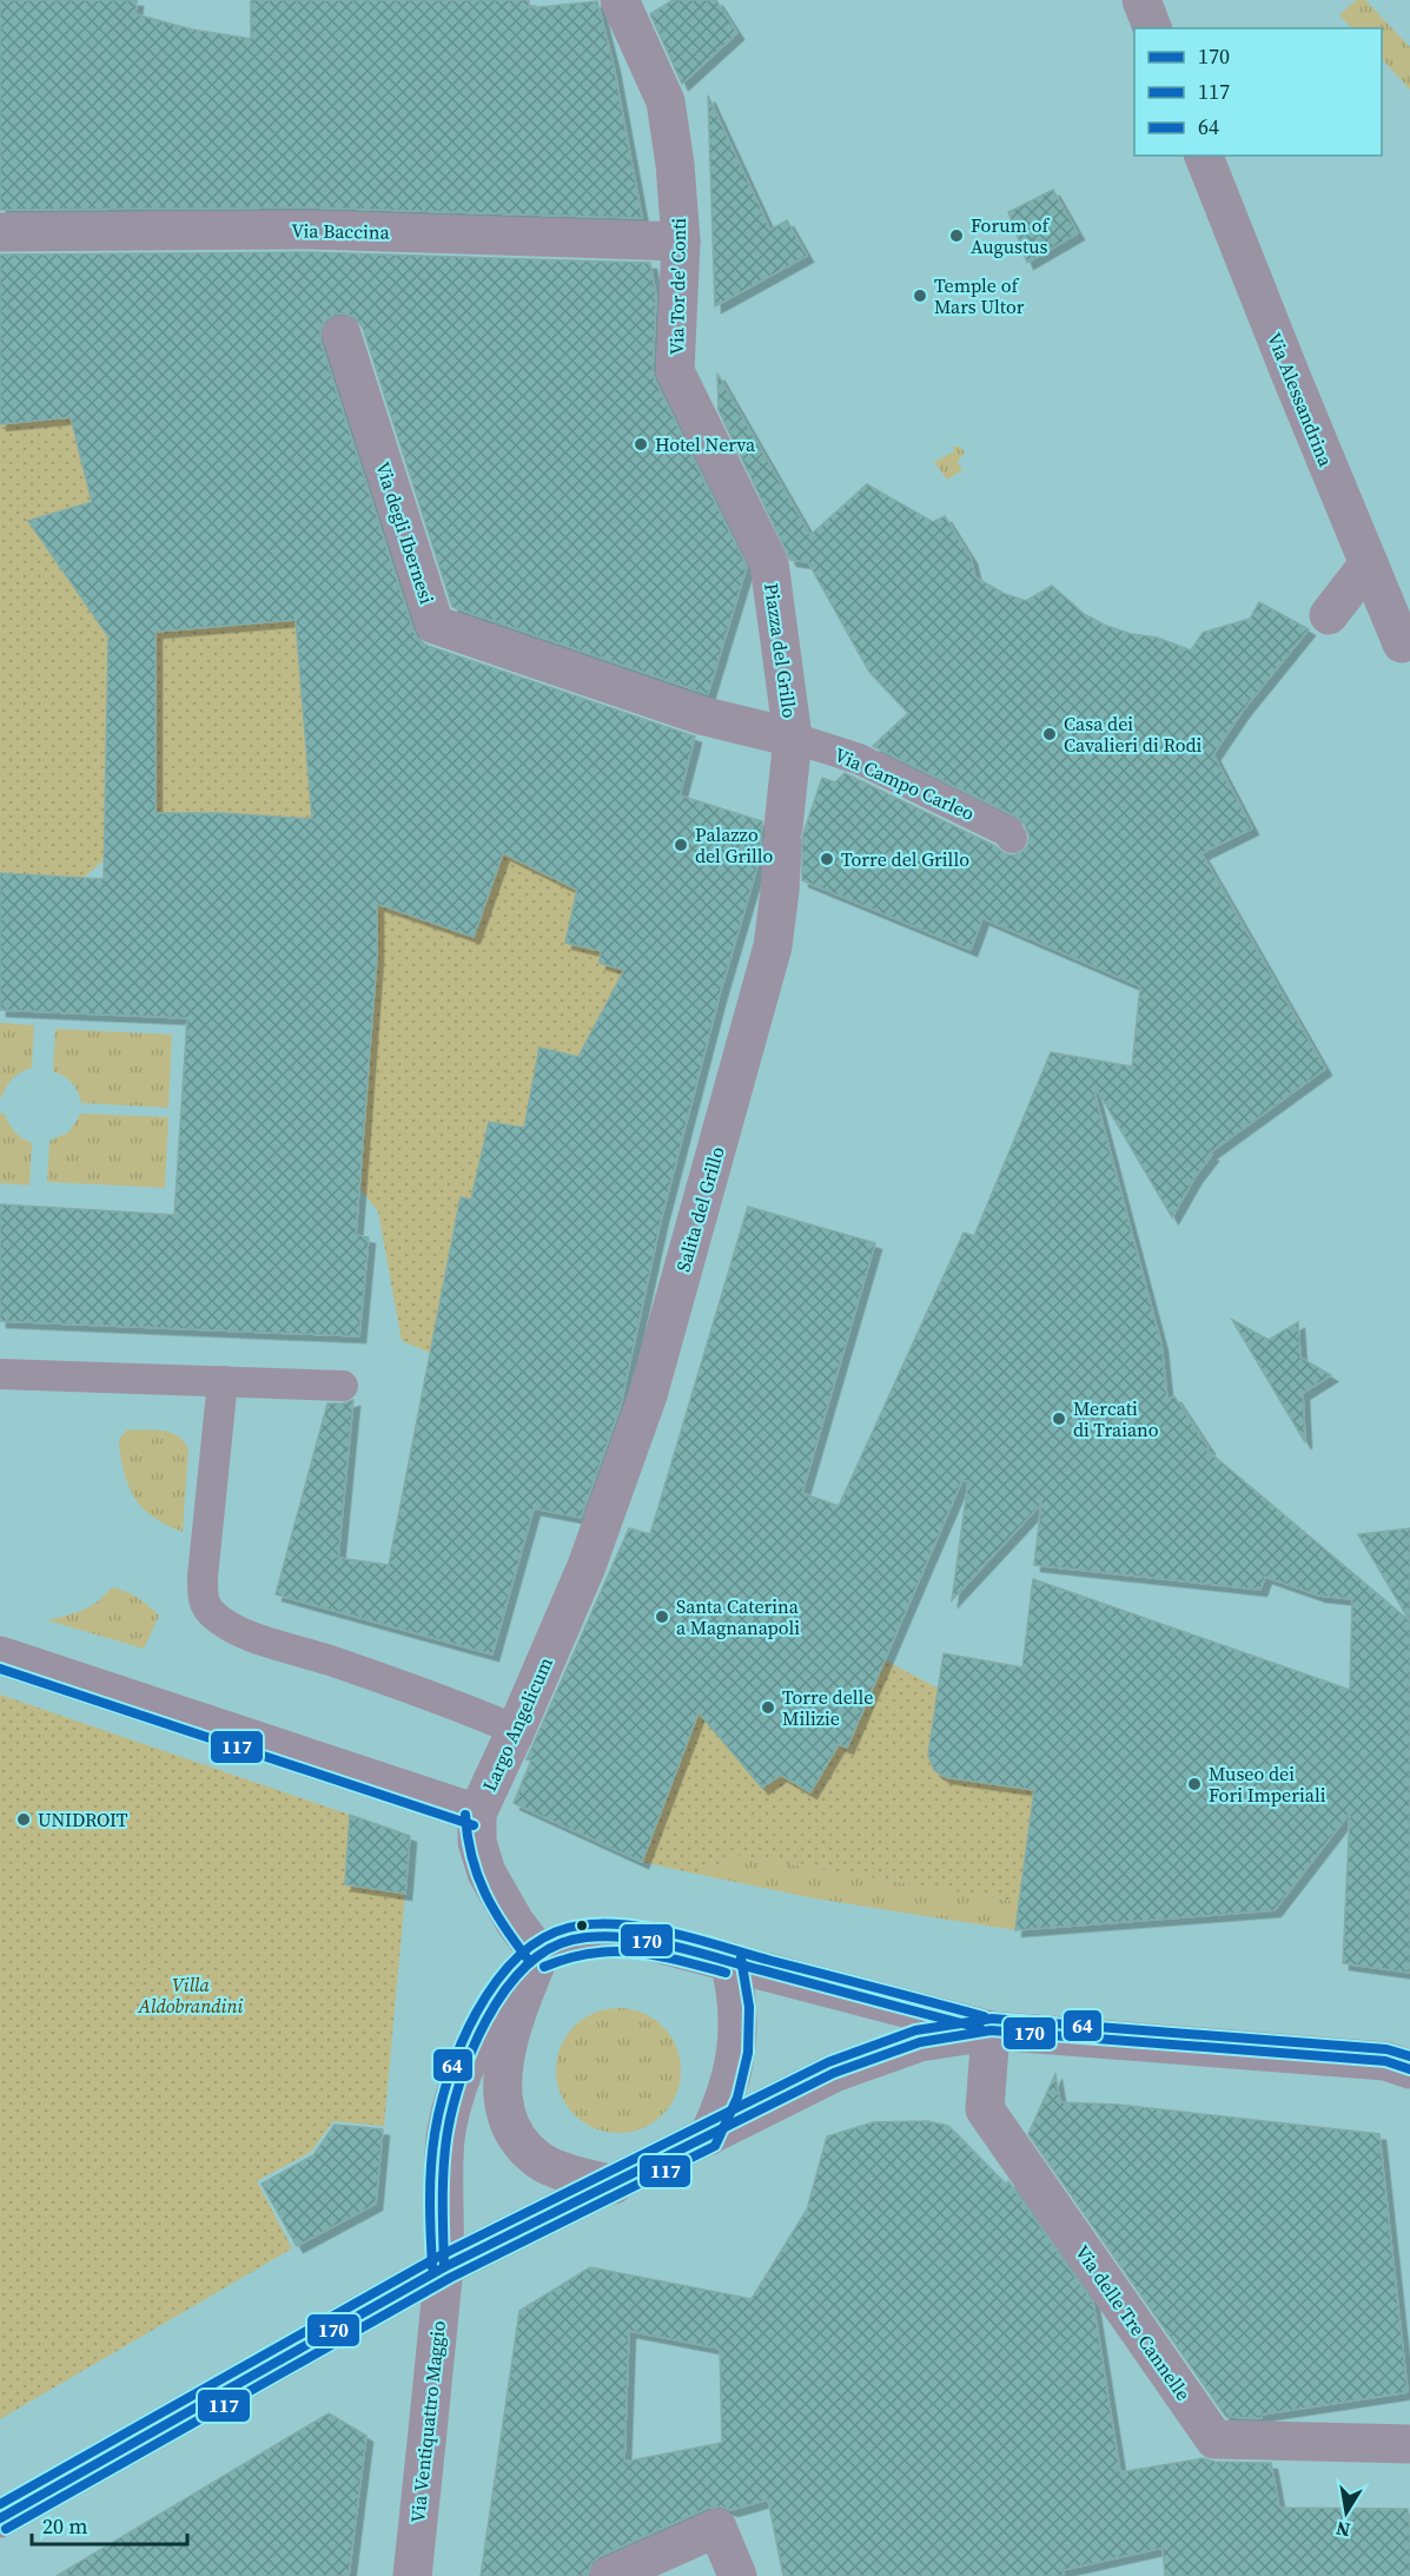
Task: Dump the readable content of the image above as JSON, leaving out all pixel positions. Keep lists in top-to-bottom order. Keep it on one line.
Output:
{"streets":{"street":["Via Baccina","Via Tor de' Conti","Via Alessandrina","Via degli Ibernesi","Piazza del Grillo","Salita del Grillo","Largo Angelicum","Via delle Tre Cannelle","Via Ventiquattro Maggio"],"lane":["Via Campo Carleo"]},"crossings":[["Via Baccina","Via Tor de' Conti"],["Via Tor de' Conti","Piazza del Grillo"],["Via degli Ibernesi","Piazza del Grillo"],["Piazza del Grillo","Via Campo Carleo"],["Piazza del Grillo","Salita del Grillo"],["Salita del Grillo","Largo Angelicum"],["Largo Angelicum","Via Ventiquattro Maggio"]],"parks":["Villa Aldobrandini"],"places":["Forum of Augustus","Temple of Mars Ultor","Hotel Nerva","Casa dei Cavalieri di Rodi","Palazzo del Grillo","Torre del Grillo","Mercati di Traiano","Santa Caterina a Magnanapoli","Torre delle Milizie","Museo dei Fori Imperiali","UNIDROIT"],"lines":["transit line 117","transit line 64","transit line 170"],"legend":["170","117","64"],"scale_bar":"20 m","north":"bottom"}
